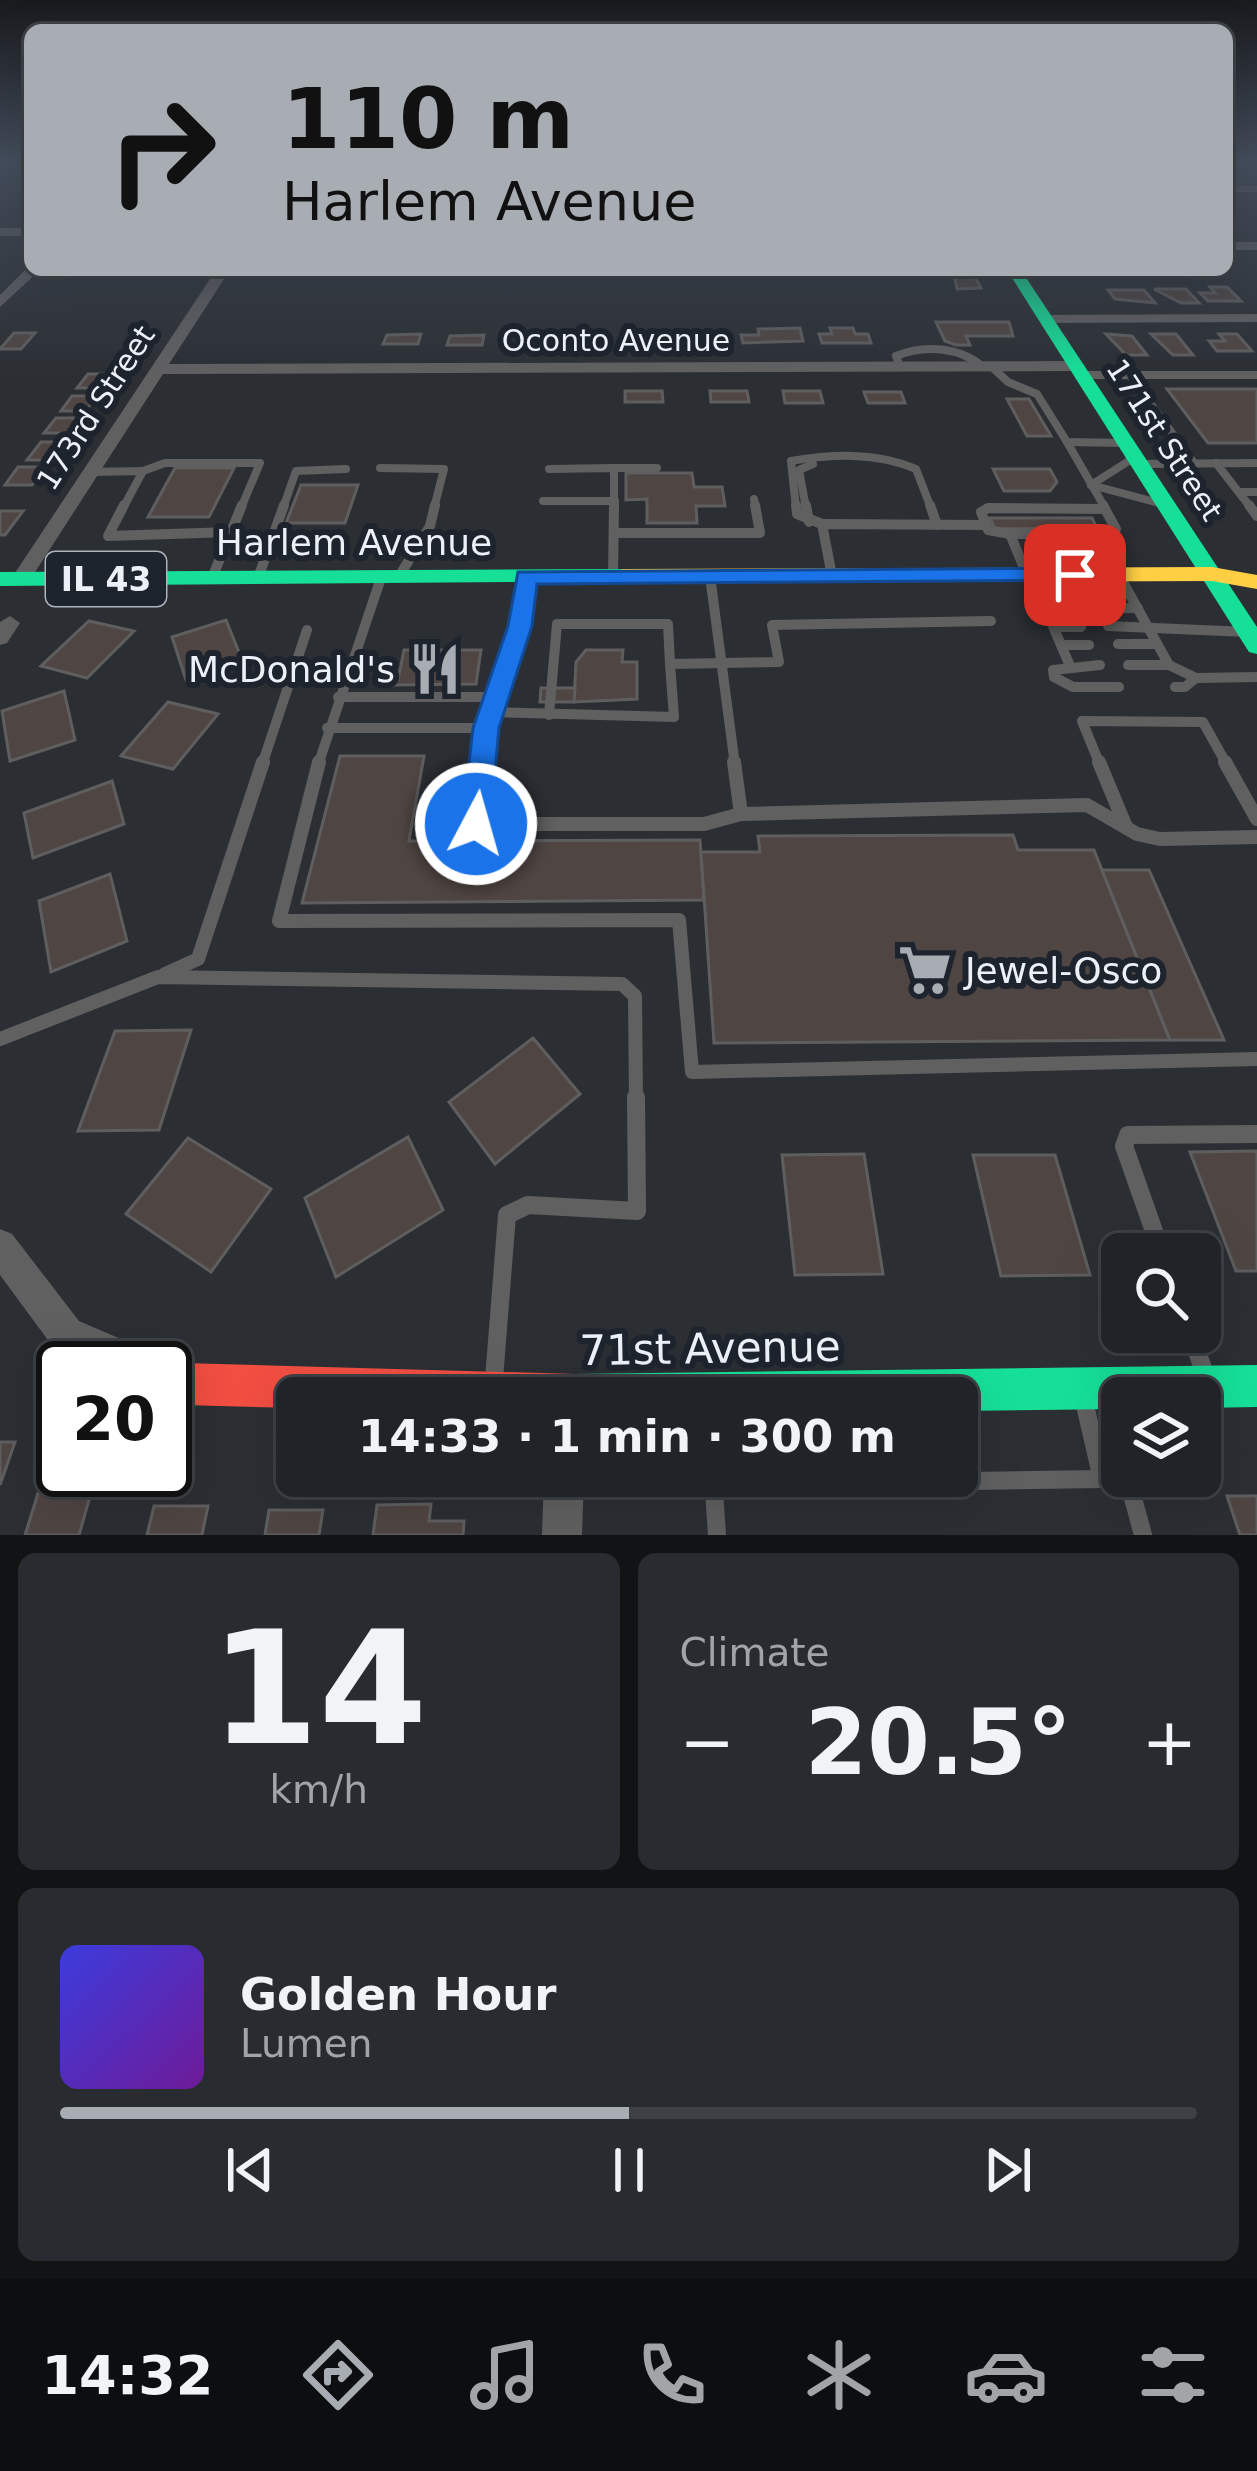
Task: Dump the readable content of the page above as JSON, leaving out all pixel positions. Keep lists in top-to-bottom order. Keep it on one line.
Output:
{"streets":{"street":["Oconto Avenue","173rd Street","171st Street","Harlem Avenue","IL 43","71st Avenue"]},"crossings":[["Oconto Avenue","173rd Street"],["Oconto Avenue","171st Street"],["173rd Street","Harlem Avenue"],["171st Street","Harlem Avenue"]],"places":{"restaurant":["McDonald's"],"supermarket":["Jewel-Osco"]},"page":{"turn":["110 m","Harlem Avenue"],"limit":"20","trip":"14:33 · 1 min · 300 m","tile":[["14","km/h"],"Climate"],"heat":["−","20.5°","+"],"song":["Golden Hour","Lumen"],"tabs":"14:32"}}
